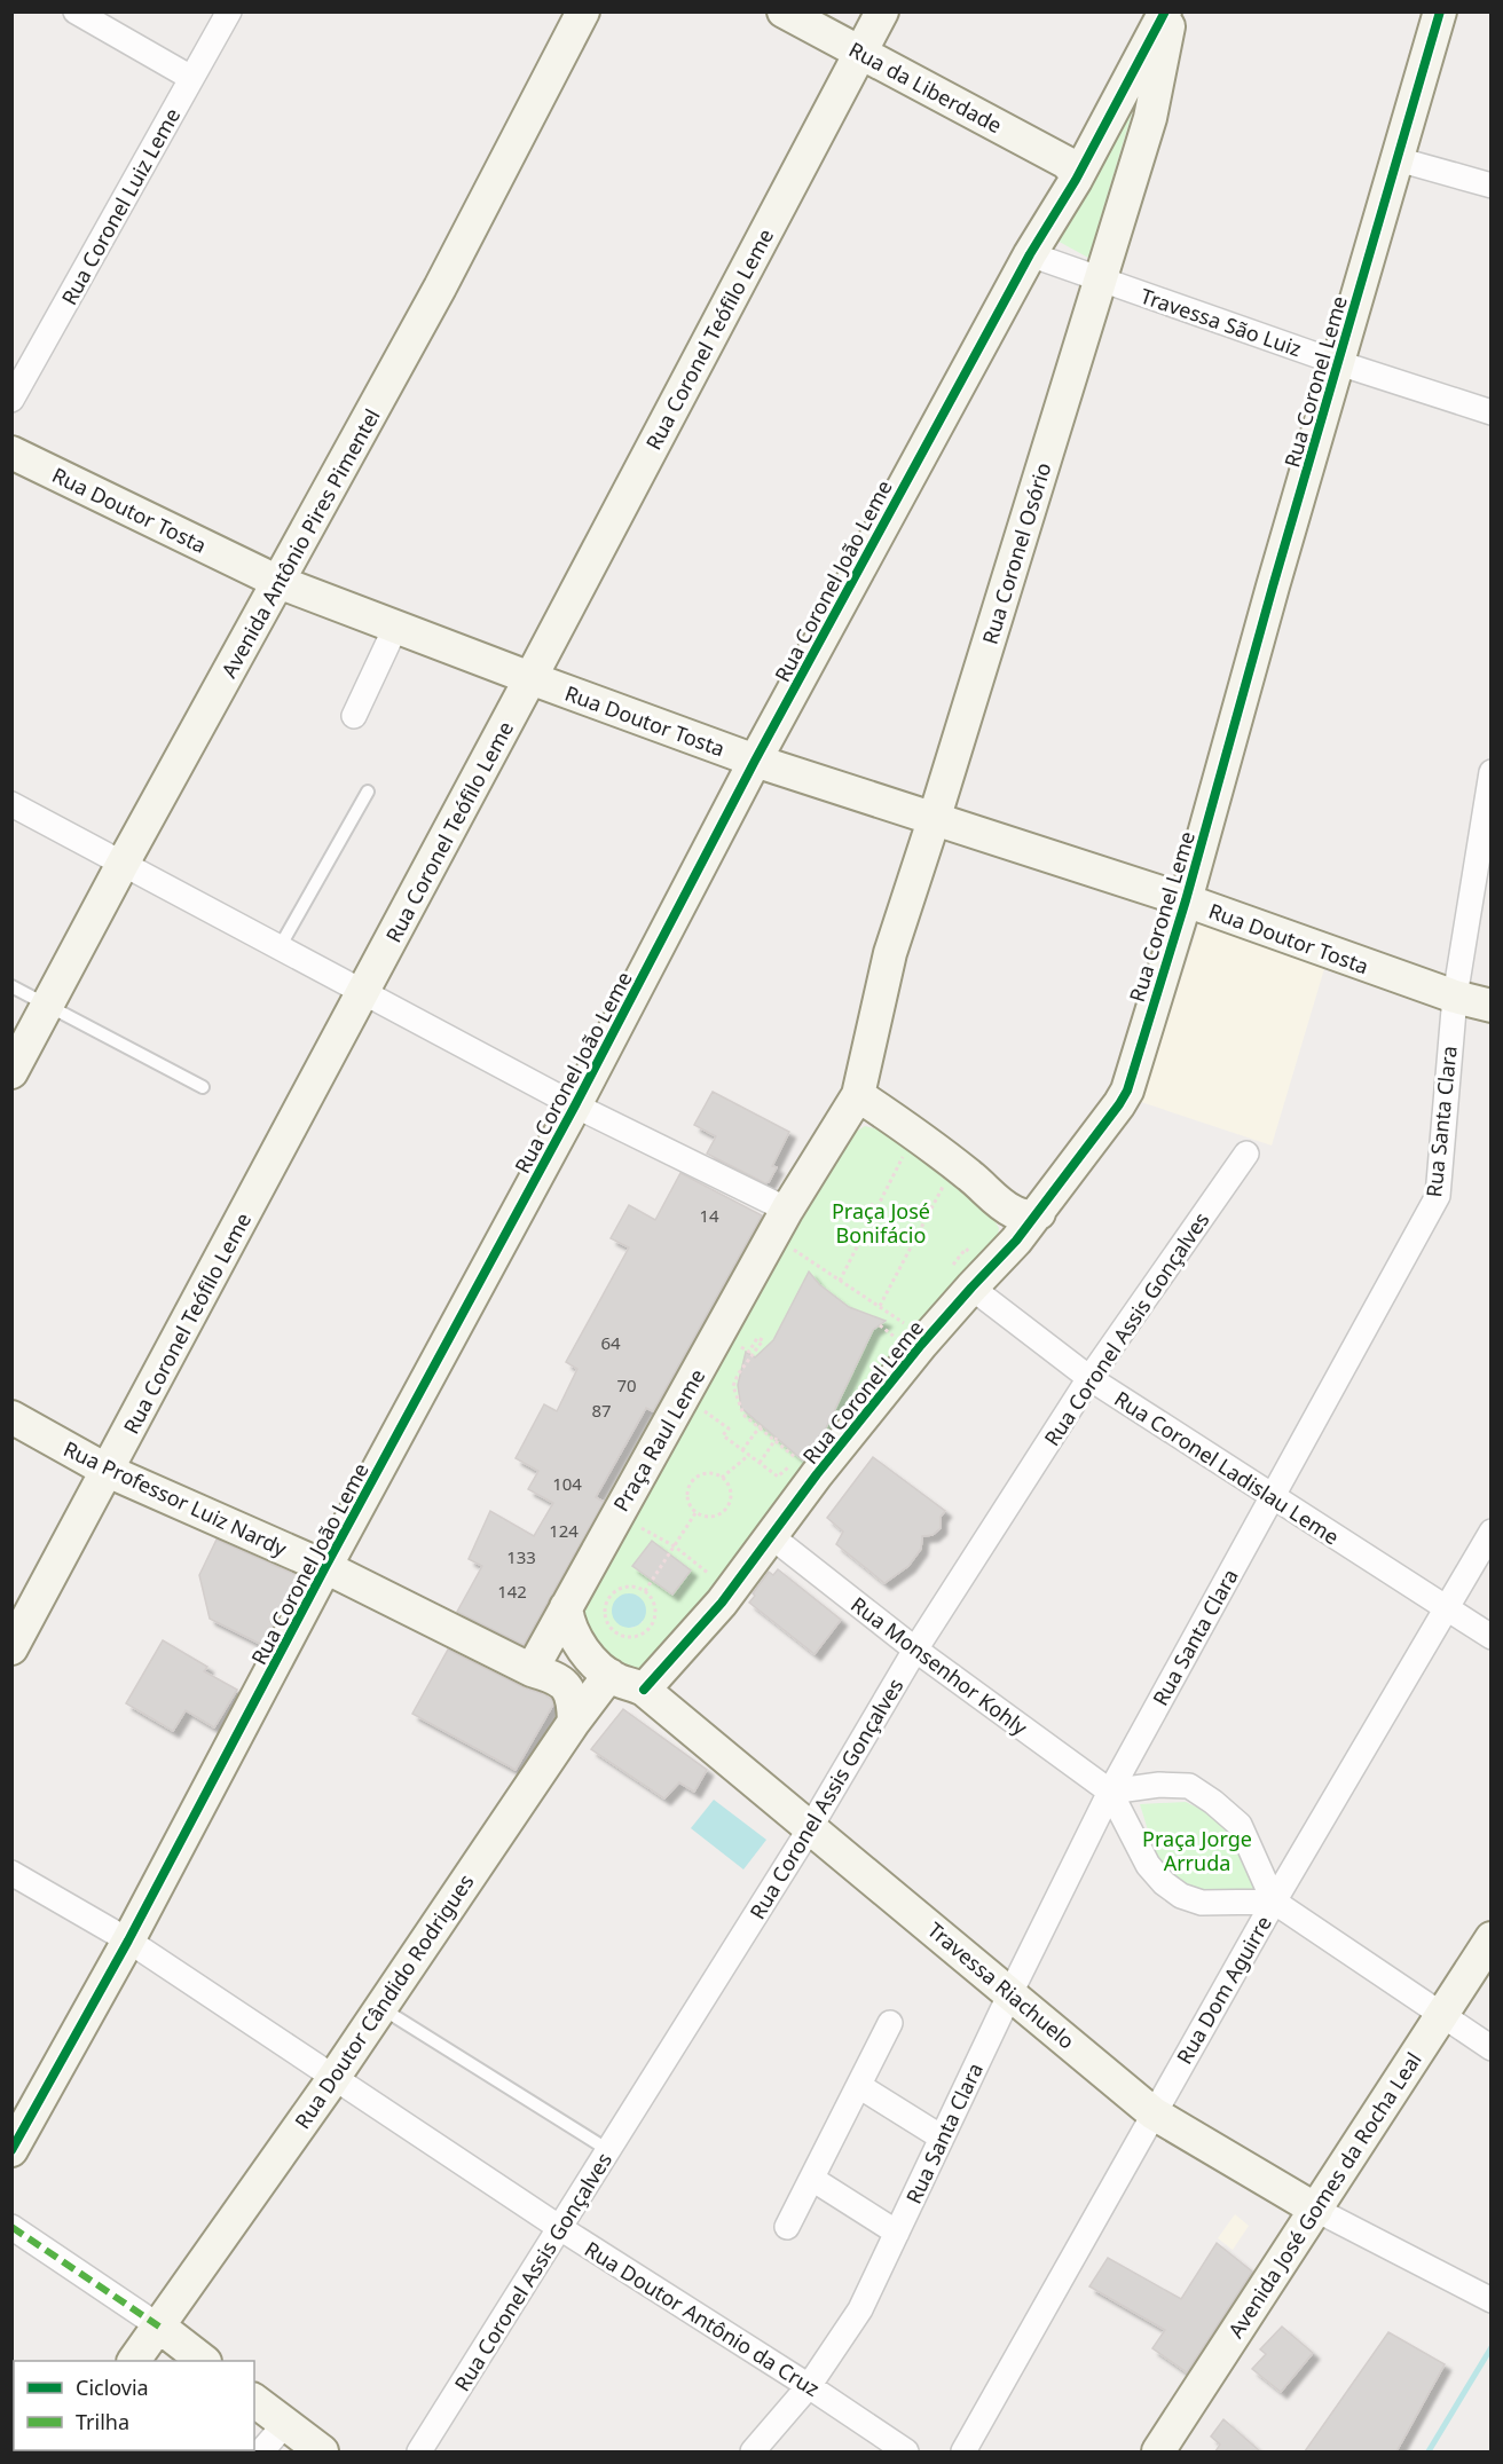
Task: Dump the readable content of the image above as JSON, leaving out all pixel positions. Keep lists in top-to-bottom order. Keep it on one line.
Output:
{"streets":{"street":["Rua da Liberdade","Rua Coronel Luiz Leme","Travessa São Luiz","Rua Coronel Teófilo Leme","Rua Coronel Leme","Rua Doutor Tosta","Avenida Antônio Pires Pimentel","Rua Coronel Osório","Rua Coronel João Leme","Rua Santa Clara","Rua Coronel Assis Gonçalves","Praça Raul Leme","Rua Coronel Ladislau Leme","Rua Professor Luiz Nardy","Rua Monsenhor Kohly","Travessa Riachuelo","Rua Dom Aguirre","Rua Doutor Cândido Rodrigues","Avenida José Gomes da Rocha Leal","Rua Doutor Antônio da Cruz"]},"crossings":[["Rua da Liberdade","Rua Coronel Teófilo Leme"],["Rua da Liberdade","Rua Coronel João Leme"],["Travessa São Luiz","Rua Coronel Leme"],["Travessa São Luiz","Rua Coronel Osório"],["Travessa São Luiz","Rua Coronel João Leme"],["Rua Coronel Teófilo Leme","Rua Doutor Tosta"],["Rua Coronel Teófilo Leme","Rua Professor Luiz Nardy"],["Rua Coronel Leme","Rua Doutor Tosta"],["Rua Coronel Leme","Rua Coronel Ladislau Leme"],["Rua Coronel Leme","Rua Monsenhor Kohly"],["Rua Coronel Leme","Travessa Riachuelo"],["Rua Doutor Tosta","Avenida Antônio Pires Pimentel"],["Rua Doutor Tosta","Rua Coronel Osório"],["Rua Doutor Tosta","Rua Coronel João Leme"],["Rua Doutor Tosta","Rua Santa Clara"],["Rua Coronel João Leme","Rua Professor Luiz Nardy"],["Rua Coronel João Leme","Rua Doutor Antônio da Cruz"],["Rua Santa Clara","Rua Coronel Ladislau Leme"],["Rua Santa Clara","Rua Monsenhor Kohly"],["Rua Santa Clara","Travessa Riachuelo"],["Rua Santa Clara","Rua Doutor Antônio da Cruz"],["Rua Coronel Assis Gonçalves","Rua Coronel Ladislau Leme"],["Rua Coronel Assis Gonçalves","Rua Monsenhor Kohly"],["Rua Coronel Assis Gonçalves","Travessa Riachuelo"],["Rua Coronel Assis Gonçalves","Rua Doutor Antônio da Cruz"],["Praça Raul Leme","Rua Professor Luiz Nardy"],["Praça Raul Leme","Travessa Riachuelo"],["Rua Coronel Ladislau Leme","Rua Dom Aguirre"],["Rua Professor Luiz Nardy","Rua Doutor Cândido Rodrigues"],["Rua Monsenhor Kohly","Rua Dom Aguirre"],["Travessa Riachuelo","Rua Dom Aguirre"],["Travessa Riachuelo","Rua Doutor Cândido Rodrigues"],["Travessa Riachuelo","Avenida José Gomes da Rocha Leal"],["Rua Doutor Cândido Rodrigues","Rua Doutor Antônio da Cruz"]],"parks":["Praça José Bonifácio","Praça Jorge Arruda"],"house_numbers":["14","64","70","87","104","124","133","142"],"legend":["Ciclovia","Trilha"]}
